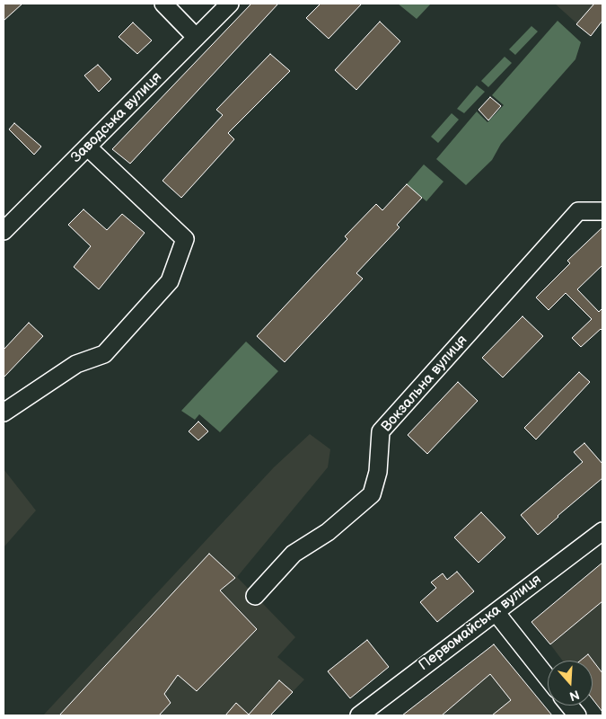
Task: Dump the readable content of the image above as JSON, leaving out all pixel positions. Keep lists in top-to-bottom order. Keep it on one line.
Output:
{"streets":{"street":["Заводська вулиця","Вокзальна вулиця","Первомайська вулиця"]},"north":"bottom"}
